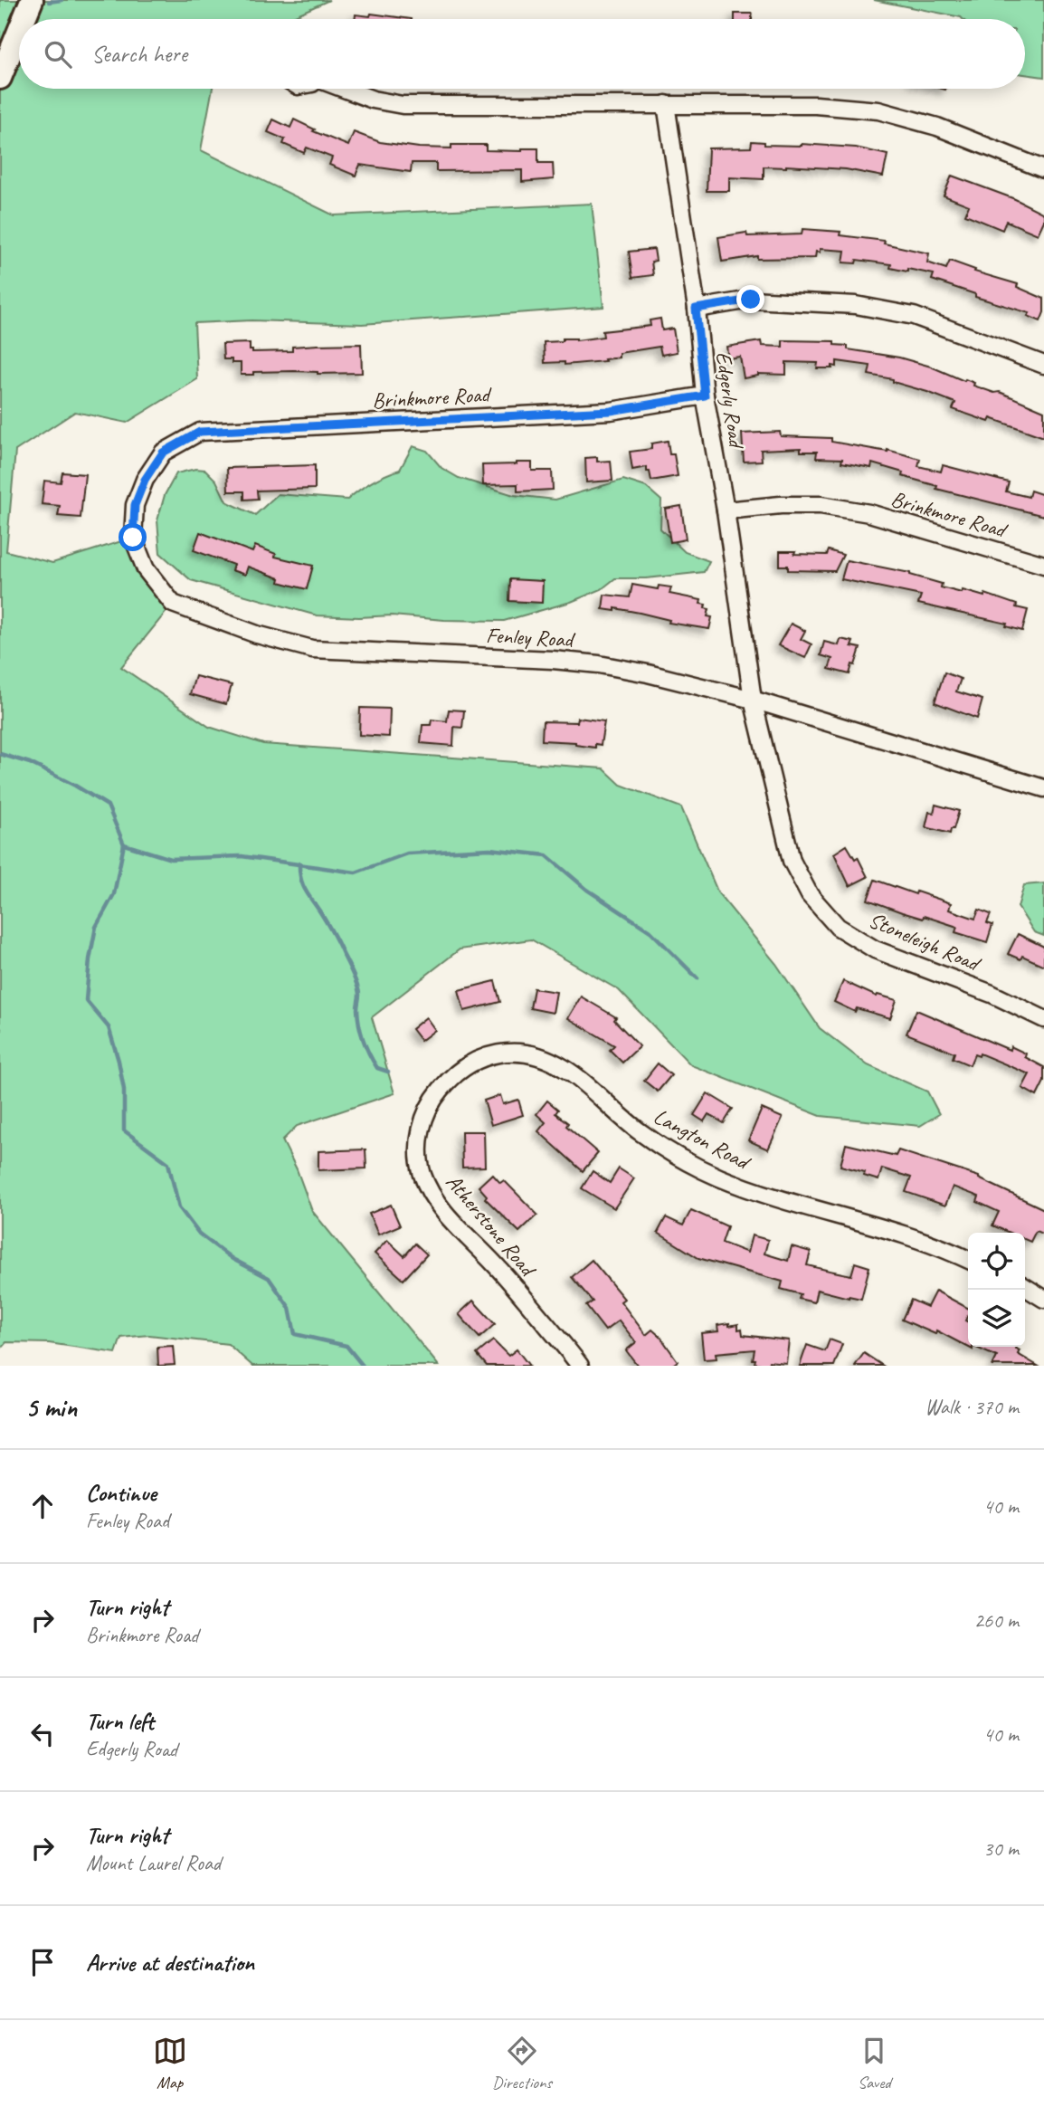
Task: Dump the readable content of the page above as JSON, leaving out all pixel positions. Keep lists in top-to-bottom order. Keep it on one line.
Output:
{"streets":{"street":["Brinkmore Road","Edgerly Road","Fenley Road","Stoneleigh Road","Langton Road","Atherstone Road"]},"crossings":[["Brinkmore Road","Edgerly Road"],["Brinkmore Road","Fenley Road"],["Edgerly Road","Fenley Road"],["Edgerly Road","Stoneleigh Road"],["Fenley Road","Stoneleigh Road"],["Langton Road","Atherstone Road"]],"page":{"search":"Search here","heading":["5 min","Walk · 370 m"],"list":[["Continue","Fenley Road","40 m"],["Turn right","Brinkmore Road","260 m"],["Turn left","Edgerly Road","40 m"],["Turn right","Mount Laurel Road","30 m"],"Arrive at destination"],"nav":["Map","Directions","Saved"]}}
